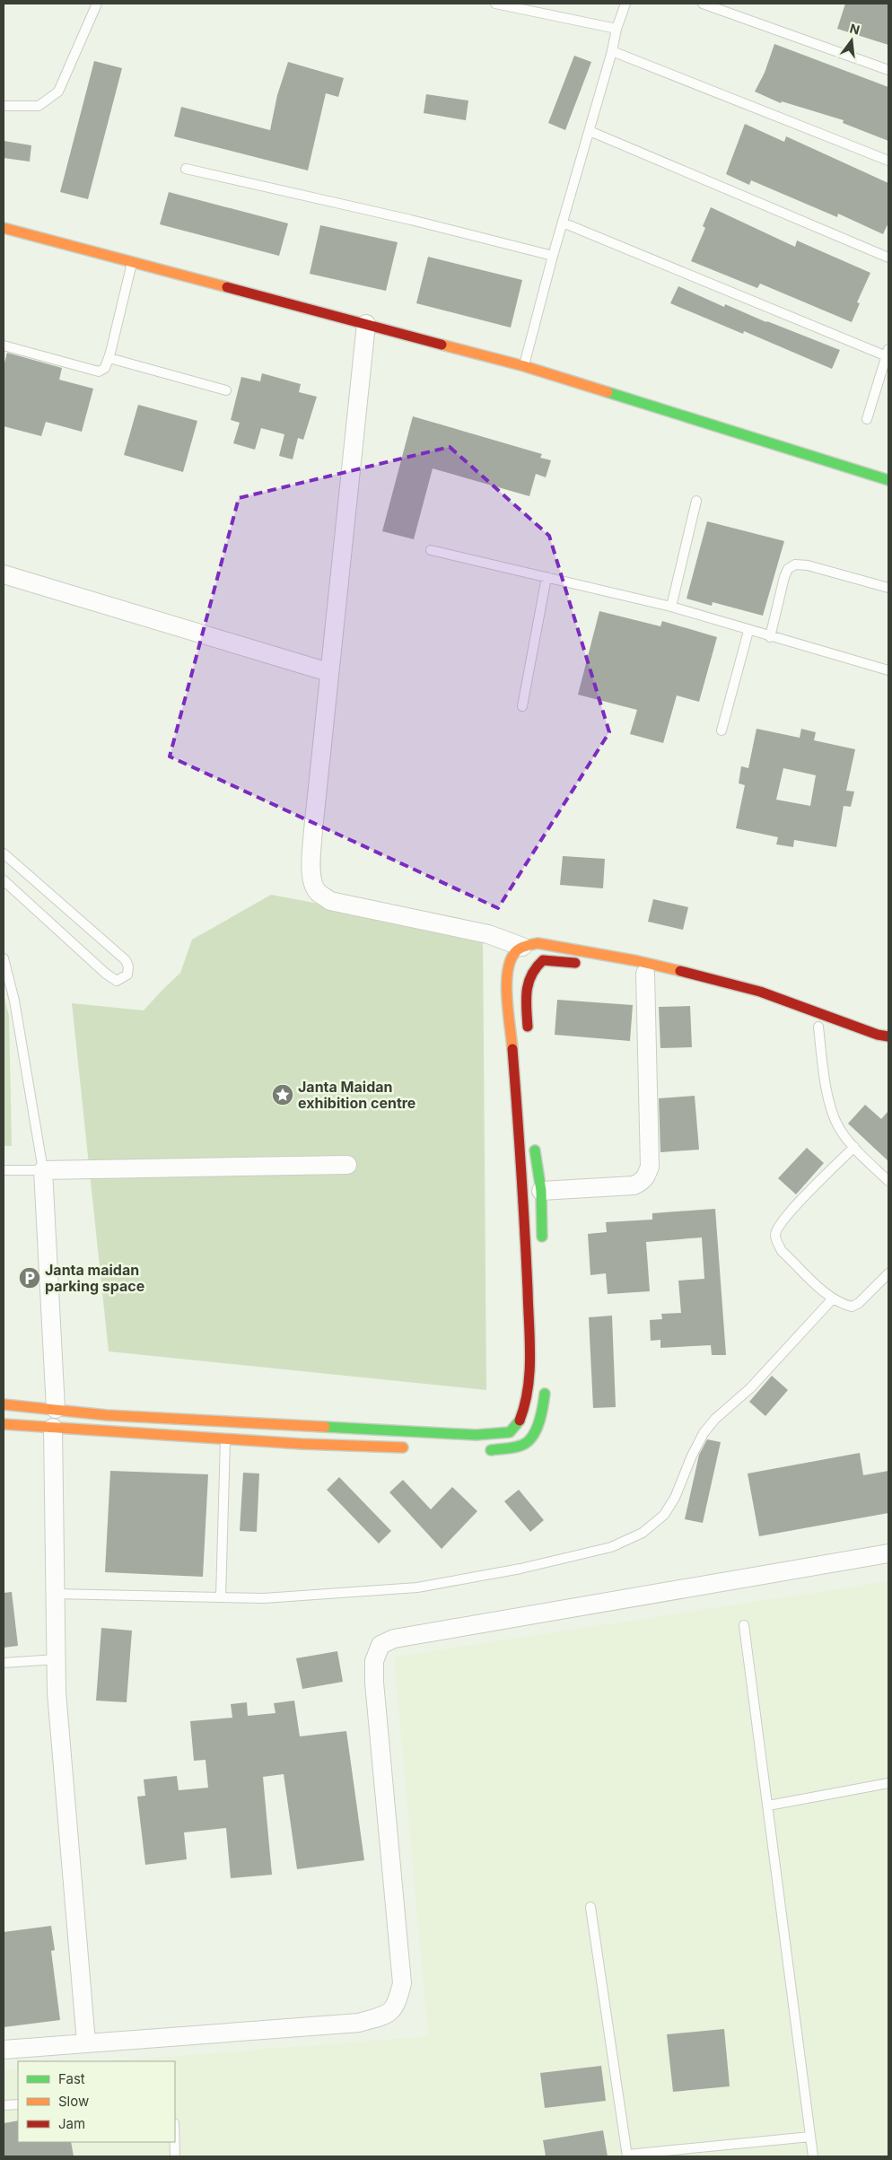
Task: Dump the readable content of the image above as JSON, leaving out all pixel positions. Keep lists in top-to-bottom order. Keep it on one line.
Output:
{"places":{"place":["Janta Maidan exhibition centre"],"parking":["Janta maidan parking space"]},"legend":["Fast","Slow","Jam"],"north":"top"}
